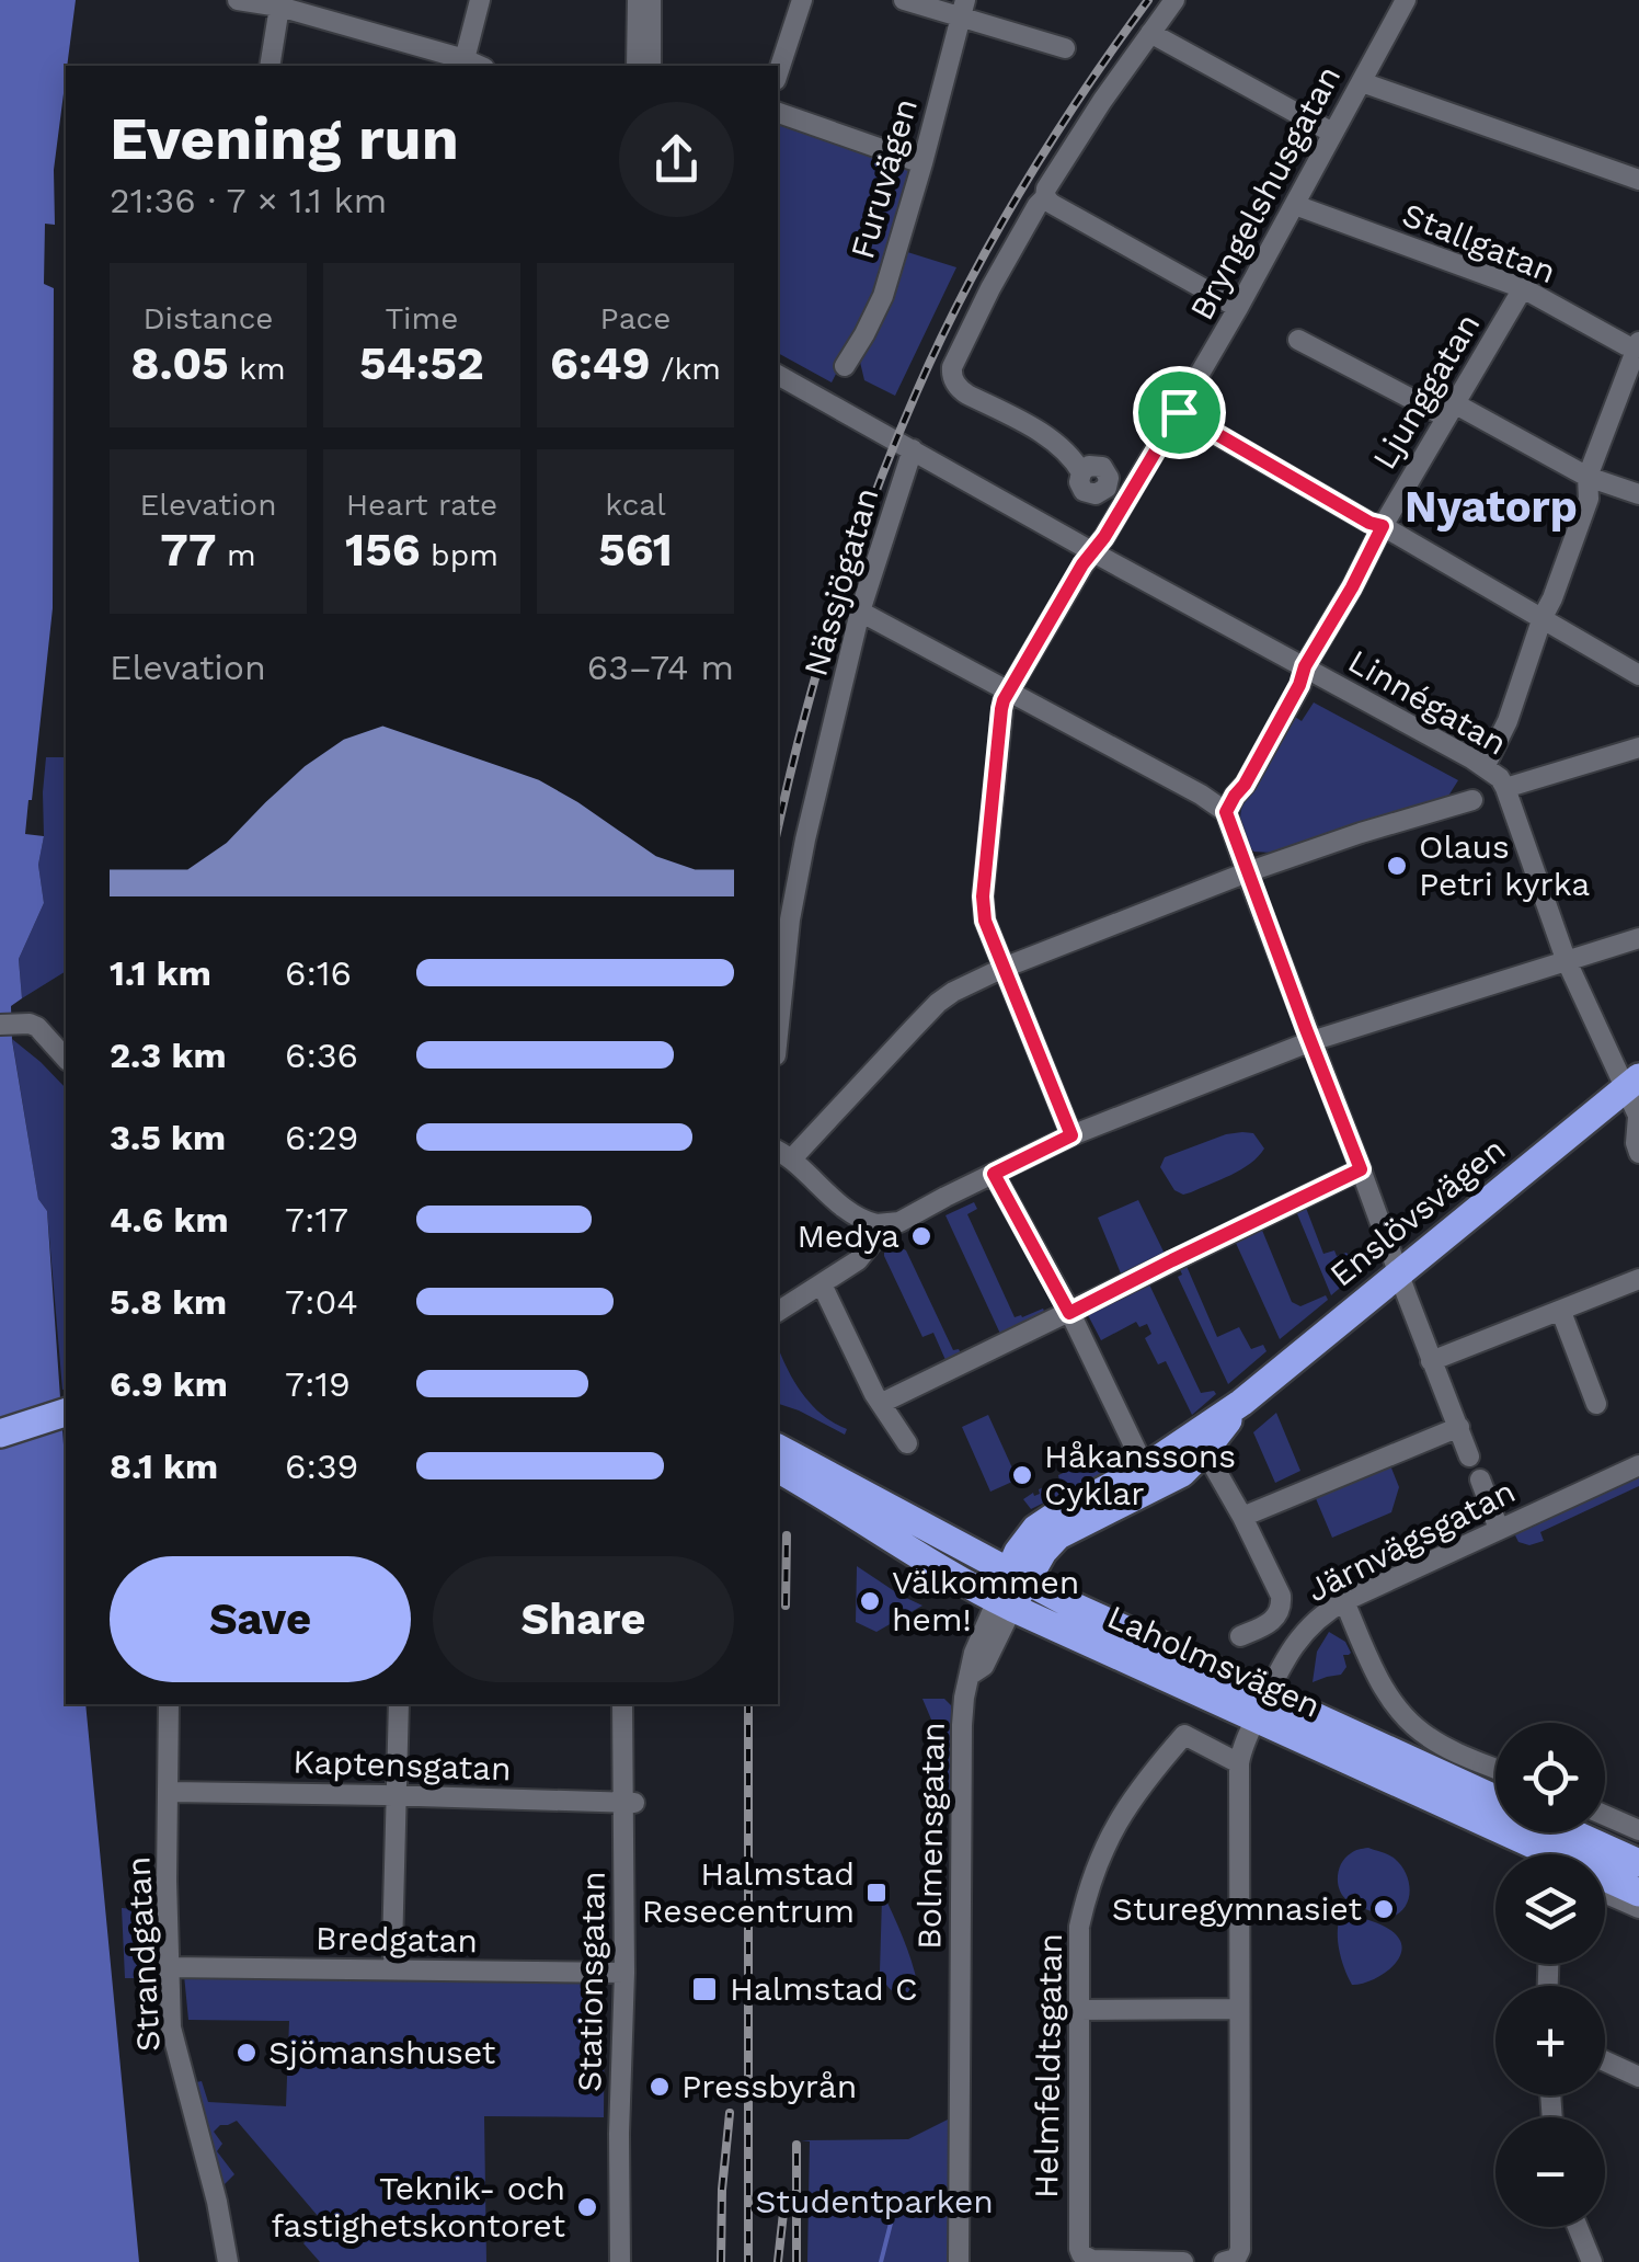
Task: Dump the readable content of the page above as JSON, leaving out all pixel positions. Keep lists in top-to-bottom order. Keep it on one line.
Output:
{"streets":{"highway":["Enslövsvägen","Laholmsvägen"],"street":["Furuvägen","Bryngelshusgatan","Stallgatan","Ljunggatan","Nässjögatan","Linnégatan","Järnvägsgatan","Kaptensgatan","Bolmensgatan","Bredgatan","Strandgatan","Stationsgatan","Helmfeldtsgatan"]},"crossings":[["Bryngelshusgatan","Stallgatan"],["Bryngelshusgatan","Linnégatan"],["Stallgatan","Ljunggatan"],["Ljunggatan","Linnégatan"],["Nässjögatan","Linnégatan"],["Linnégatan","Enslövsvägen"],["Enslövsvägen","Laholmsvägen"],["Enslövsvägen","Bolmensgatan"],["Järnvägsgatan","Laholmsvägen"],["Järnvägsgatan","Helmfeldtsgatan"],["Laholmsvägen","Bolmensgatan"],["Kaptensgatan","Strandgatan"],["Kaptensgatan","Stationsgatan"],["Bredgatan","Strandgatan"],["Bredgatan","Stationsgatan"]],"districts":["Nyatorp"],"parks":["Studentparken"],"places":{"other":["Olaus Petri kyrka","Medya","Håkanssons Cyklar","Välkommen hem!","Sturegymnasiet","Sjömanshuset","Pressbyrån","Teknik- och fastighetskontoret"],"transit":["Halmstad Resecentrum","Halmstad C"]},"page":{"heading":["Evening run","21:36 · 7 × 1.1 km"],"stats":[["Distance","8.05 km"],["Time","54:52"],["Pace","6:49 /km"],["Elevation","77 m"],["Heart rate","156 bpm"],["kcal","561"]],"chart":["Elevation","63–74 m"],"list":[{"name":"1.1 km","note":"6:16"},{"name":"2.3 km","note":"6:36"},{"name":"3.5 km","note":"6:29"},{"name":"4.6 km","note":"7:17"},{"name":"5.8 km","note":"7:04"},{"name":"6.9 km","note":"7:19"},{"name":"8.1 km","note":"6:39"}],"buttons":["Save","Share"],"map_buttons":["+","−"]}}
